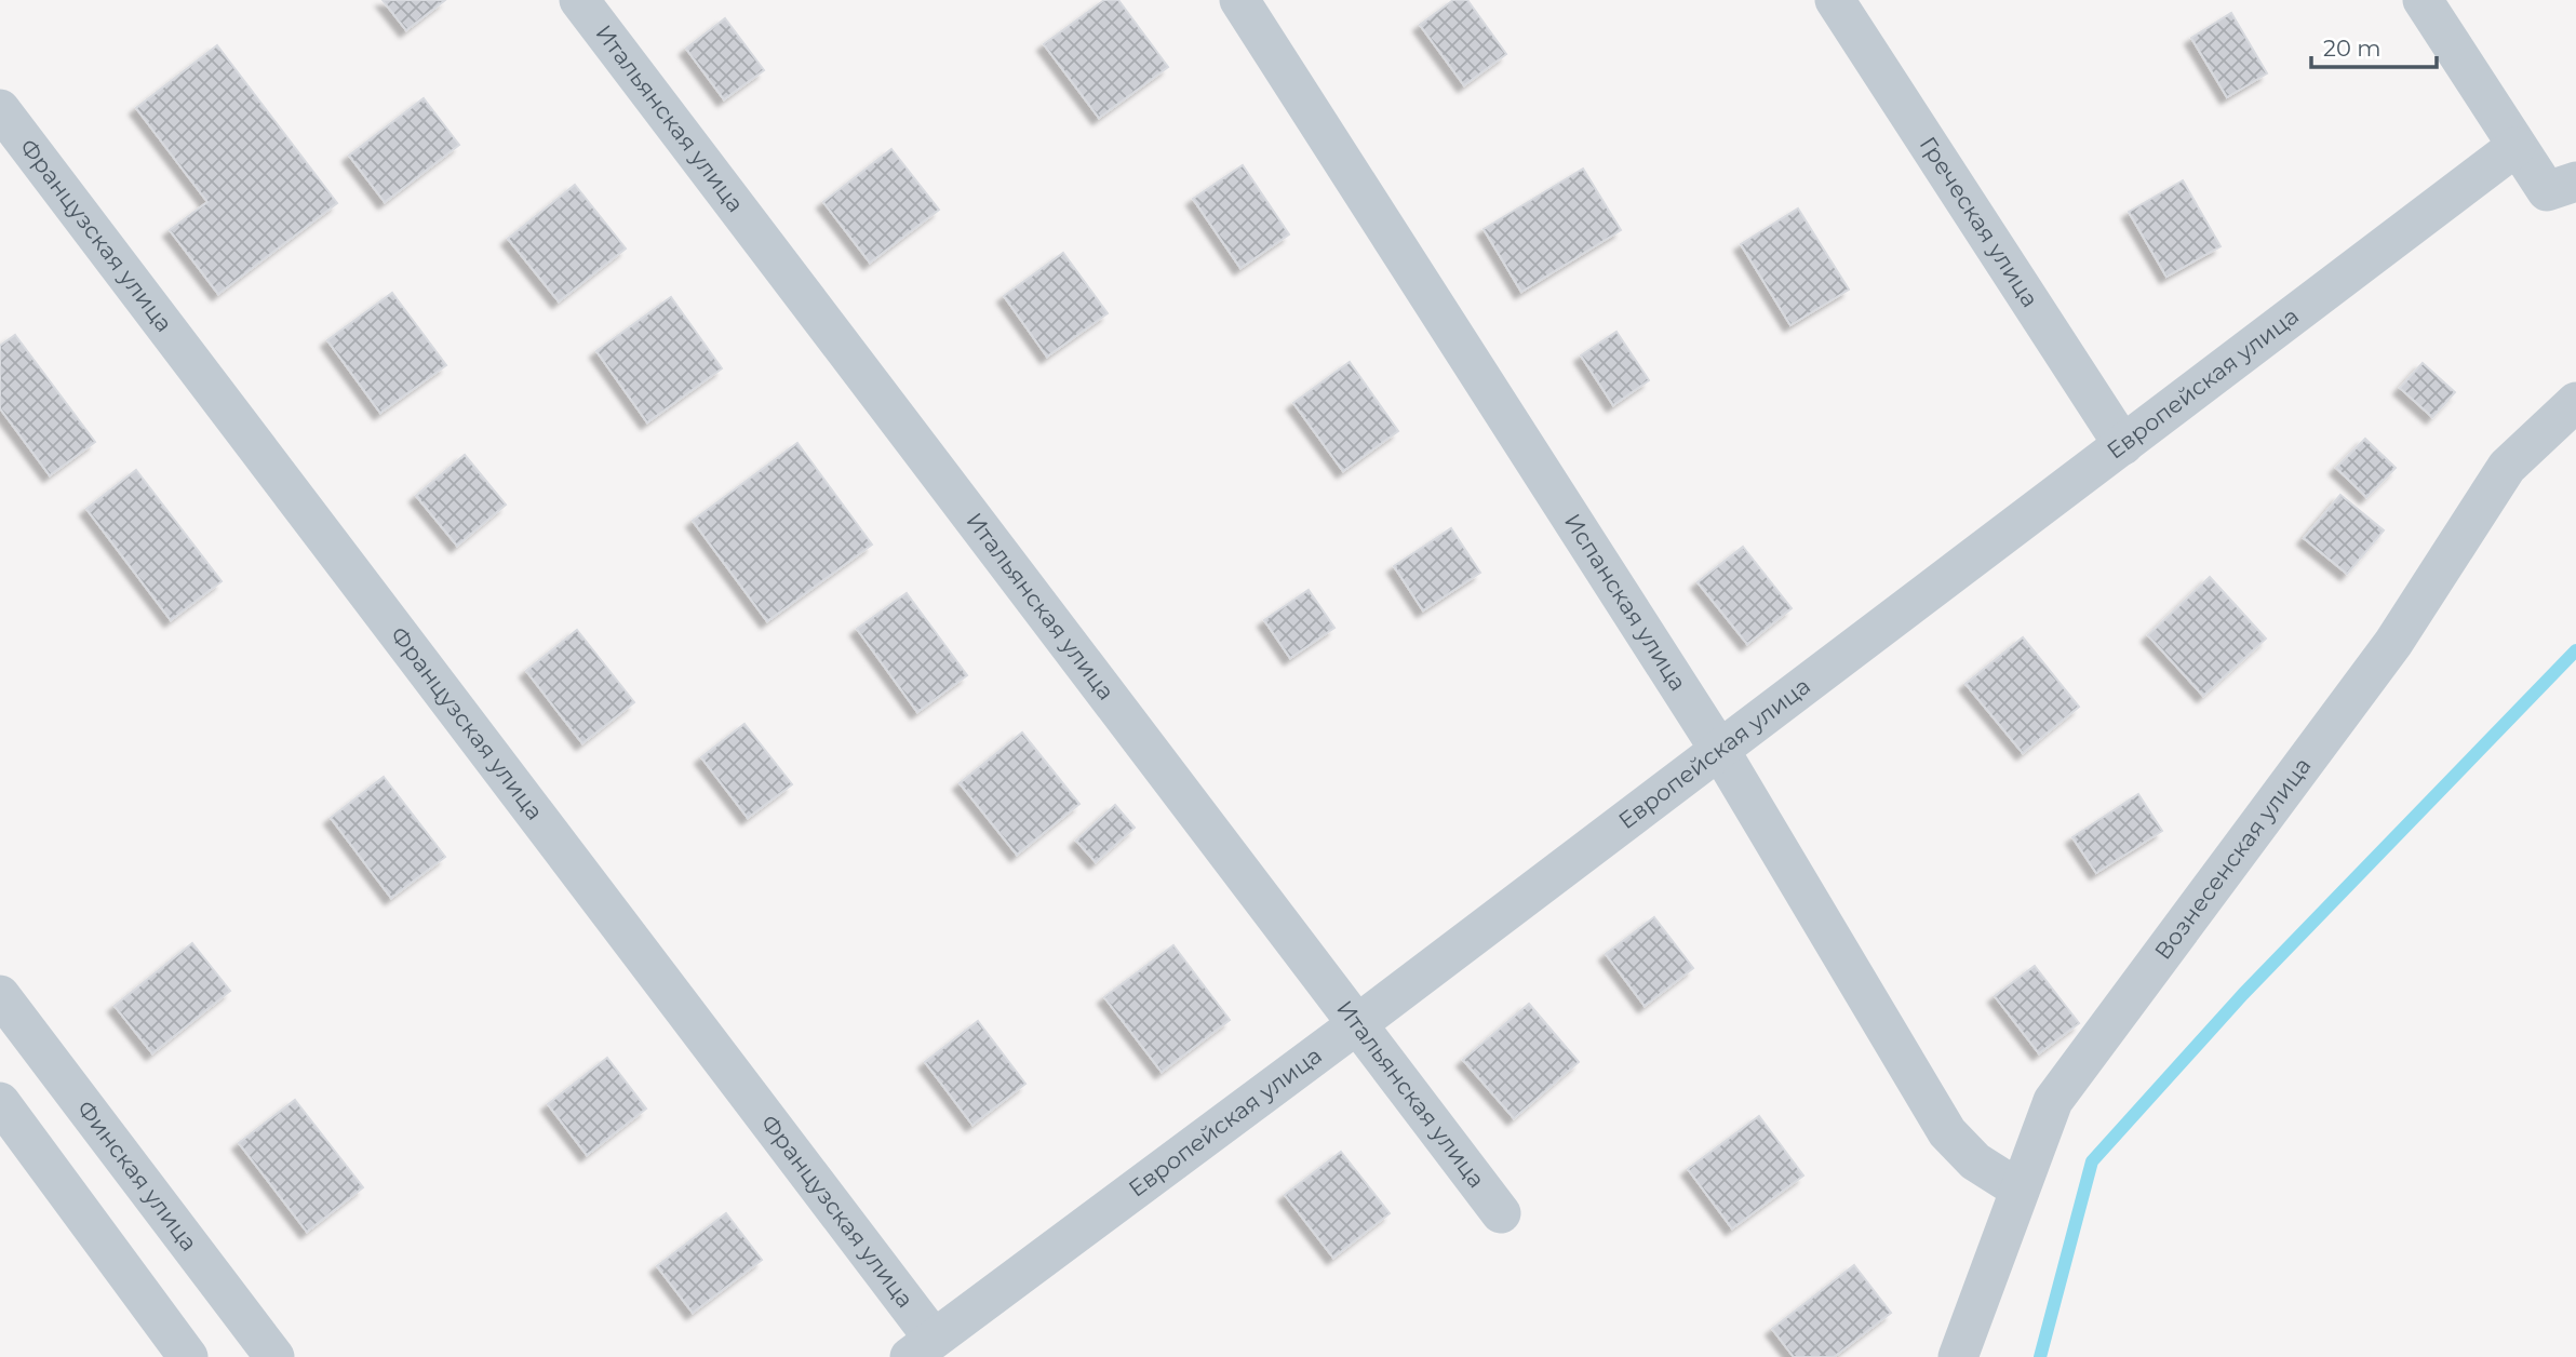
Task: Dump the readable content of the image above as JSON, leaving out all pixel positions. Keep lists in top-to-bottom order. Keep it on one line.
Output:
{"streets":{"street":["Итальянская улица","Греческая улица","Французская улица","Европейская улица","Испанская улица","Вознесенская улица","Финская улица"]},"crossings":[["Итальянская улица","Европейская улица"],["Греческая улица","Европейская улица"],["Французская улица","Европейская улица"],["Европейская улица","Испанская улица"],["Испанская улица","Вознесенская улица"]],"scale_bar":"20 m"}
